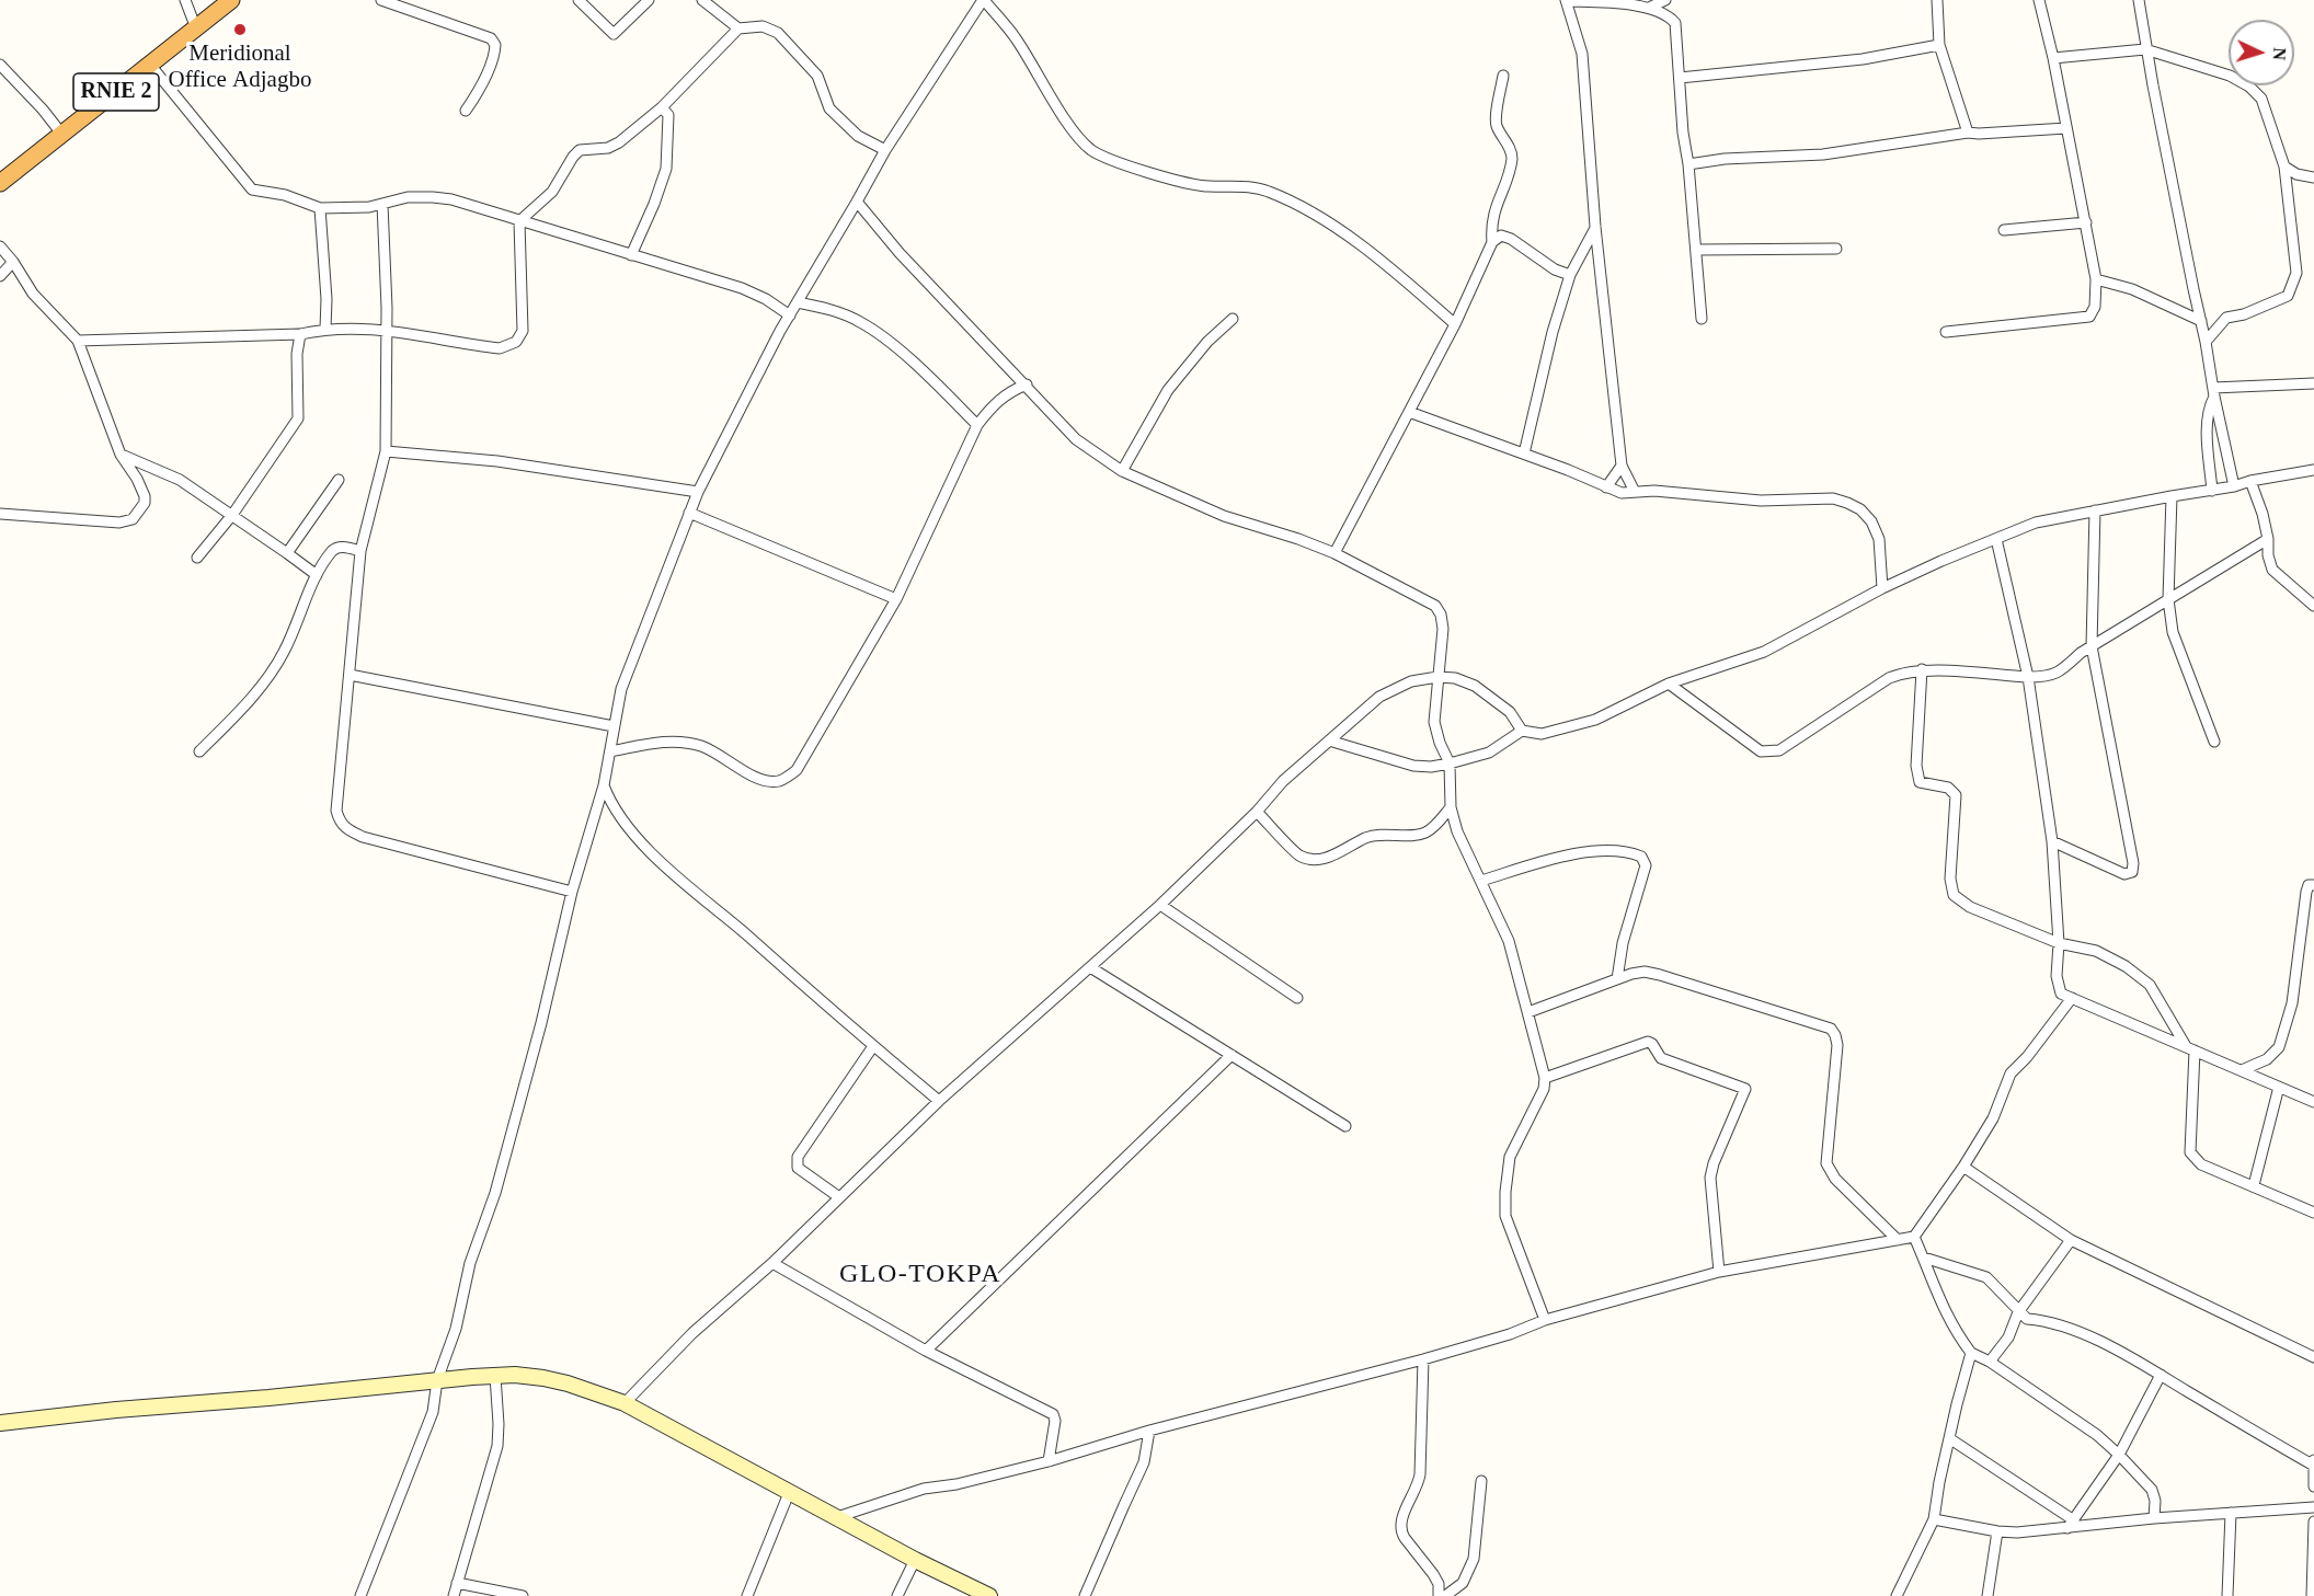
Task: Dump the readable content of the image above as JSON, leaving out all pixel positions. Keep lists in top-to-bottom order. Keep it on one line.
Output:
{"streets":{"highway":["RNIE 2"]},"districts":["GLO-TOKPA"],"places":["Meridional Office Adjagbo"],"north":"right"}
